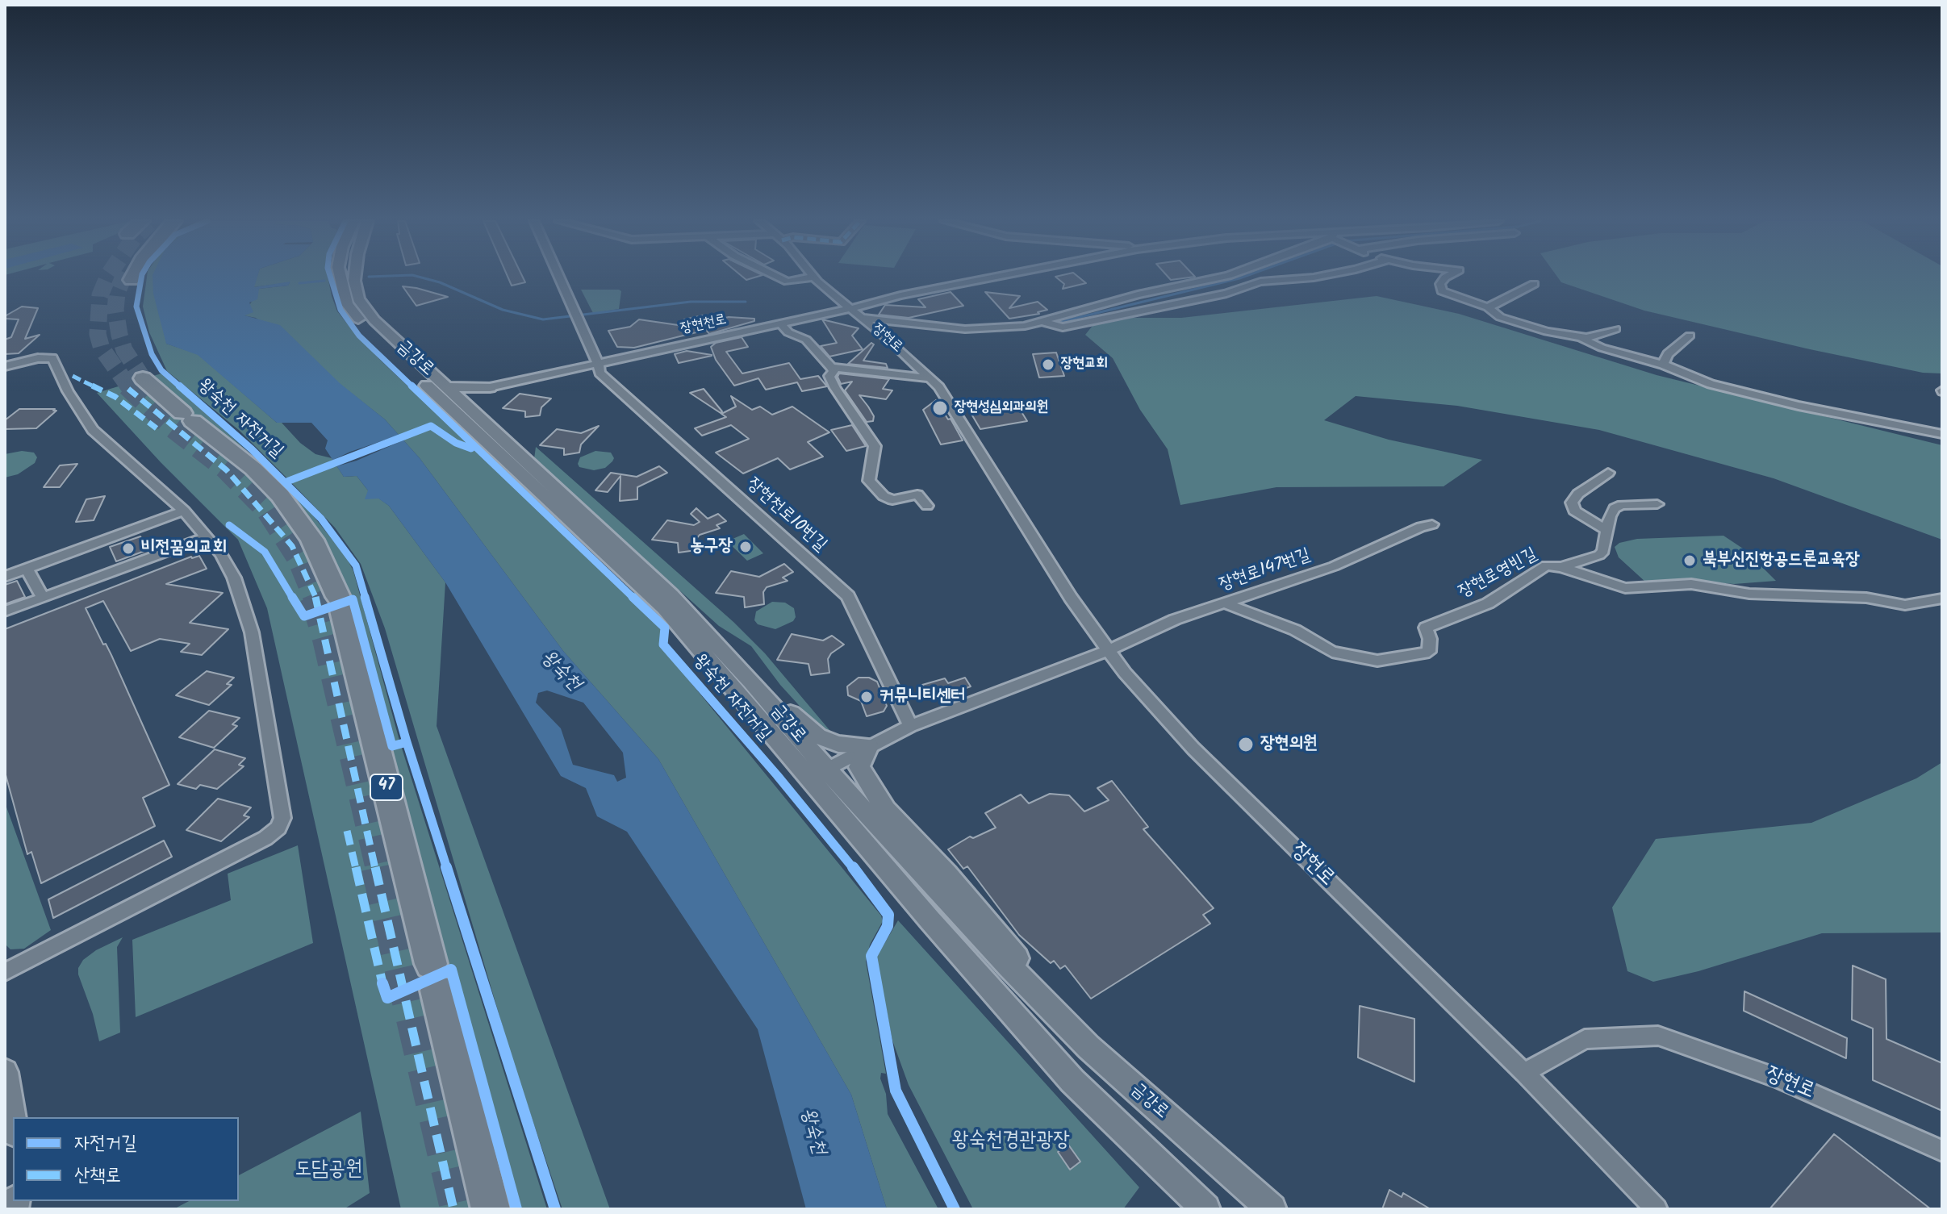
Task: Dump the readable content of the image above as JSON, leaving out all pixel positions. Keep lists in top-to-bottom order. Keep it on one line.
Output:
{"streets":{"highway":["47"],"main road":["금강로"],"street":["장현천로","장현로","장현천로10번길","장현로147번길","장현로영빈길"],"cycle path":["왕숙천 자전거길"]},"crossings":[["장현천로","장현로"],["장현천로","장현천로10번길"],["장현로","장현로147번길"],["장현로147번길","장현로영빈길"]],"water":["왕숙천"],"parks":["왕숙천경관광장","도담공원"],"places":["장현교회","장현성심외과의원","농구장","비전꿈의교회","북부신진항공드론교육장","커뮤니티센터","장현의원"],"legend":["자전거길","산책로"]}
